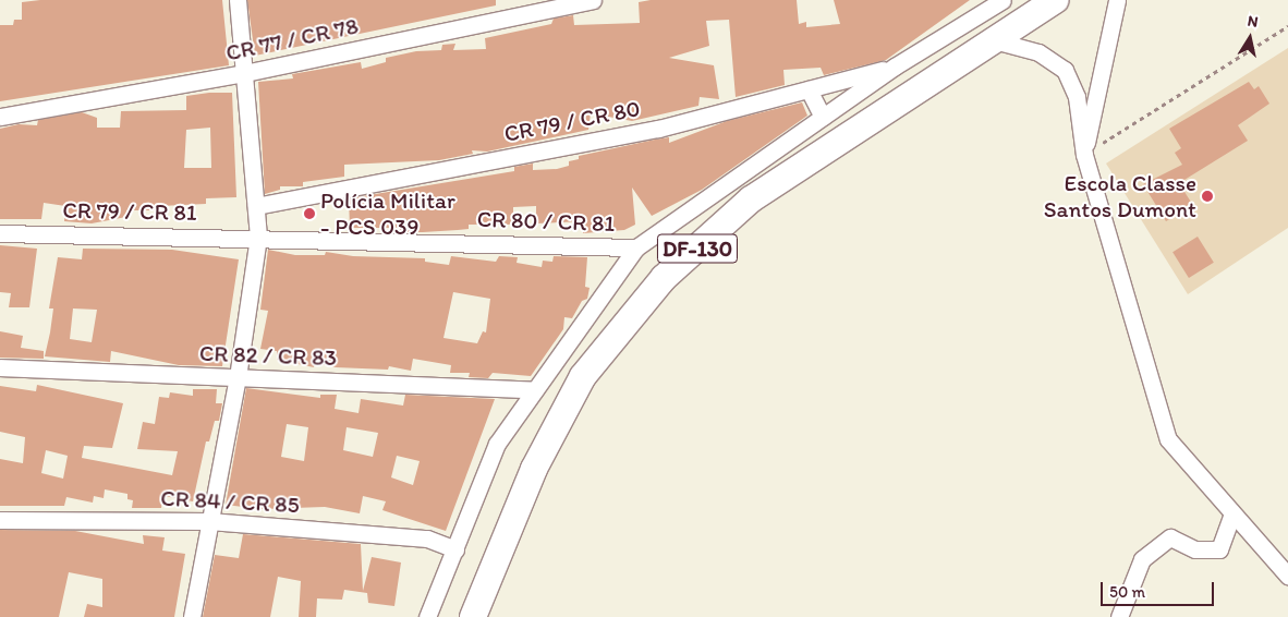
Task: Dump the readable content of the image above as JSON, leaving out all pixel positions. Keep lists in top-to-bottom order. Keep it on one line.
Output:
{"streets":{"main road":["DF-130"],"street":["CR 77 / CR 78","CR 79 / CR 80","CR 79 / CR 81","CR 80 / CR 81","CR 82 / CR 83","CR 84 / CR 85"]},"crossings":[["CR 79 / CR 81","CR 80 / CR 81"]],"places":["Escola Classe Santos Dumont","Polícia Militar - PCS 039"],"scale_bar":"50 m","north":"top"}
